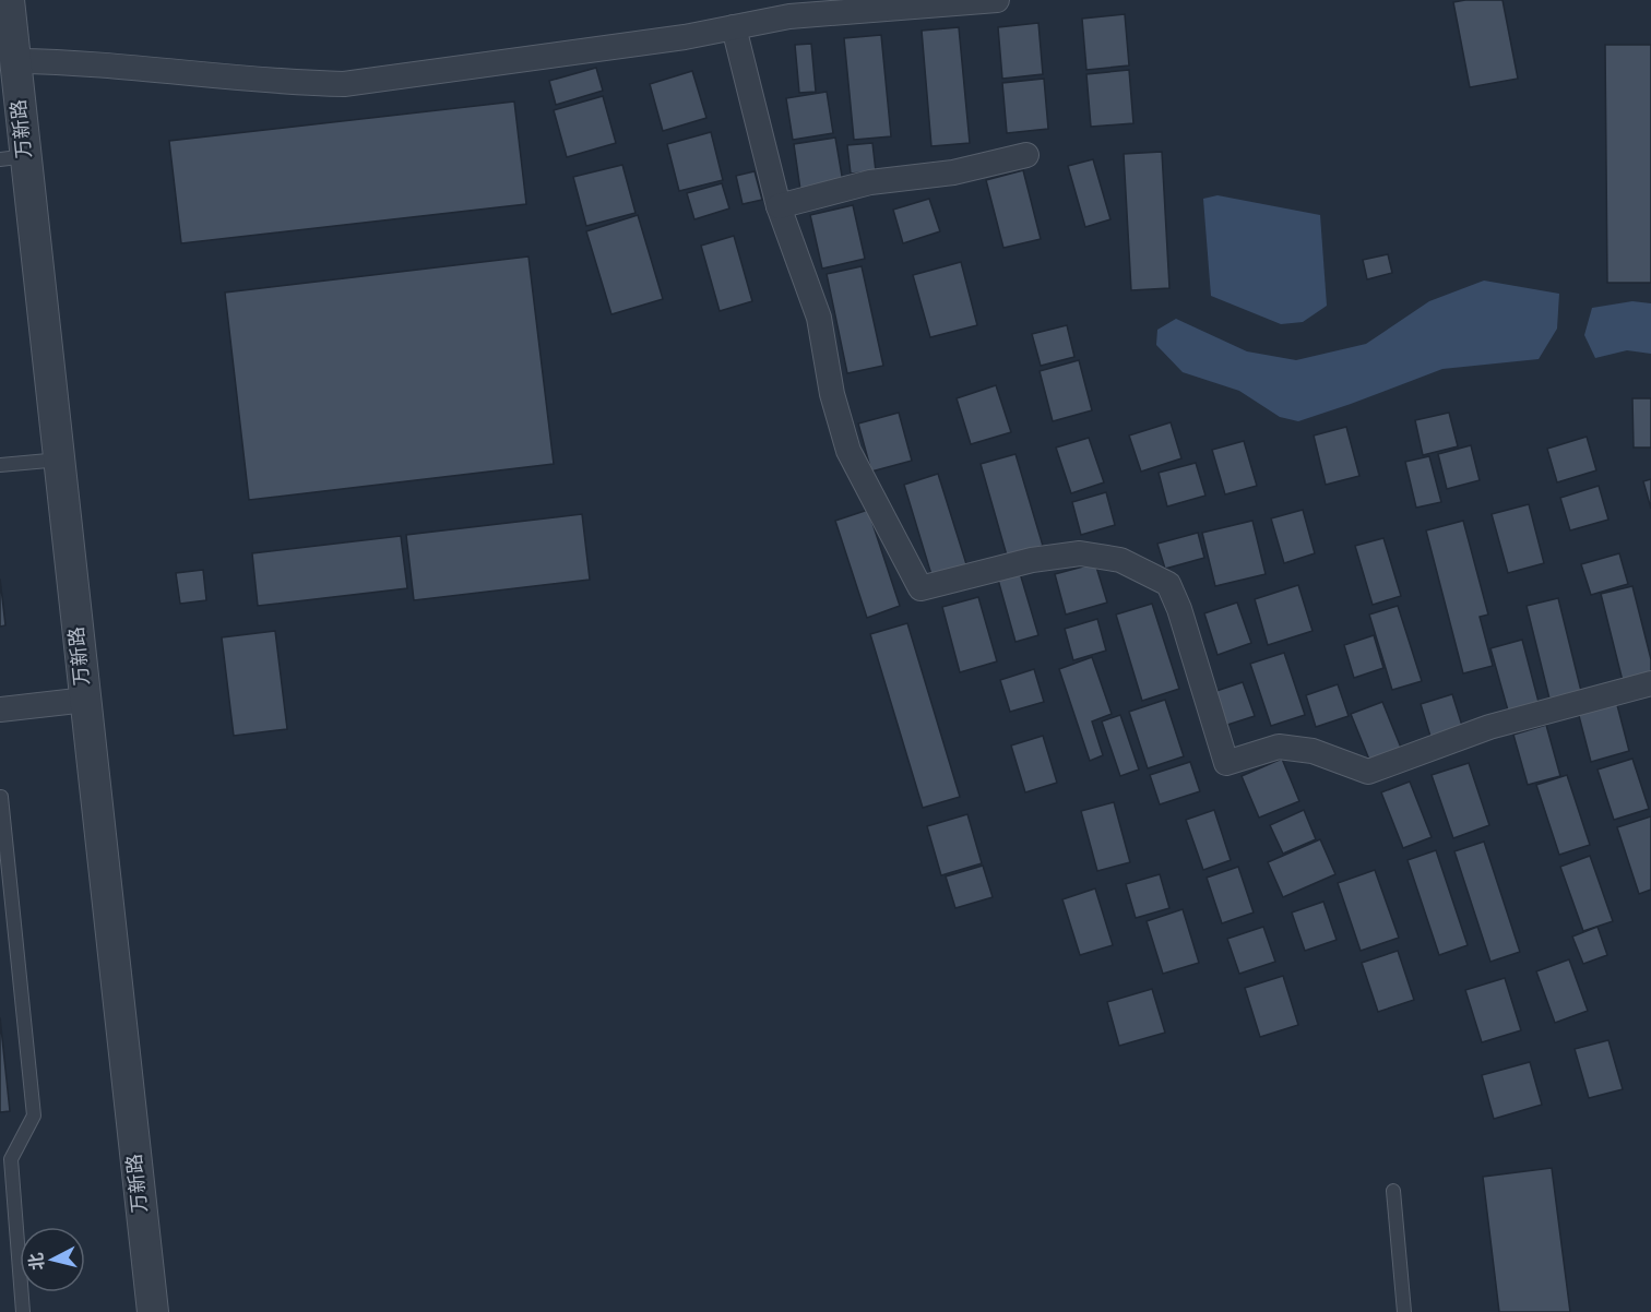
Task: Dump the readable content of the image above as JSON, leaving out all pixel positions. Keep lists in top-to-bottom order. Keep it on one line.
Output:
{"streets":{"street":["万新路"]},"north":"left"}
